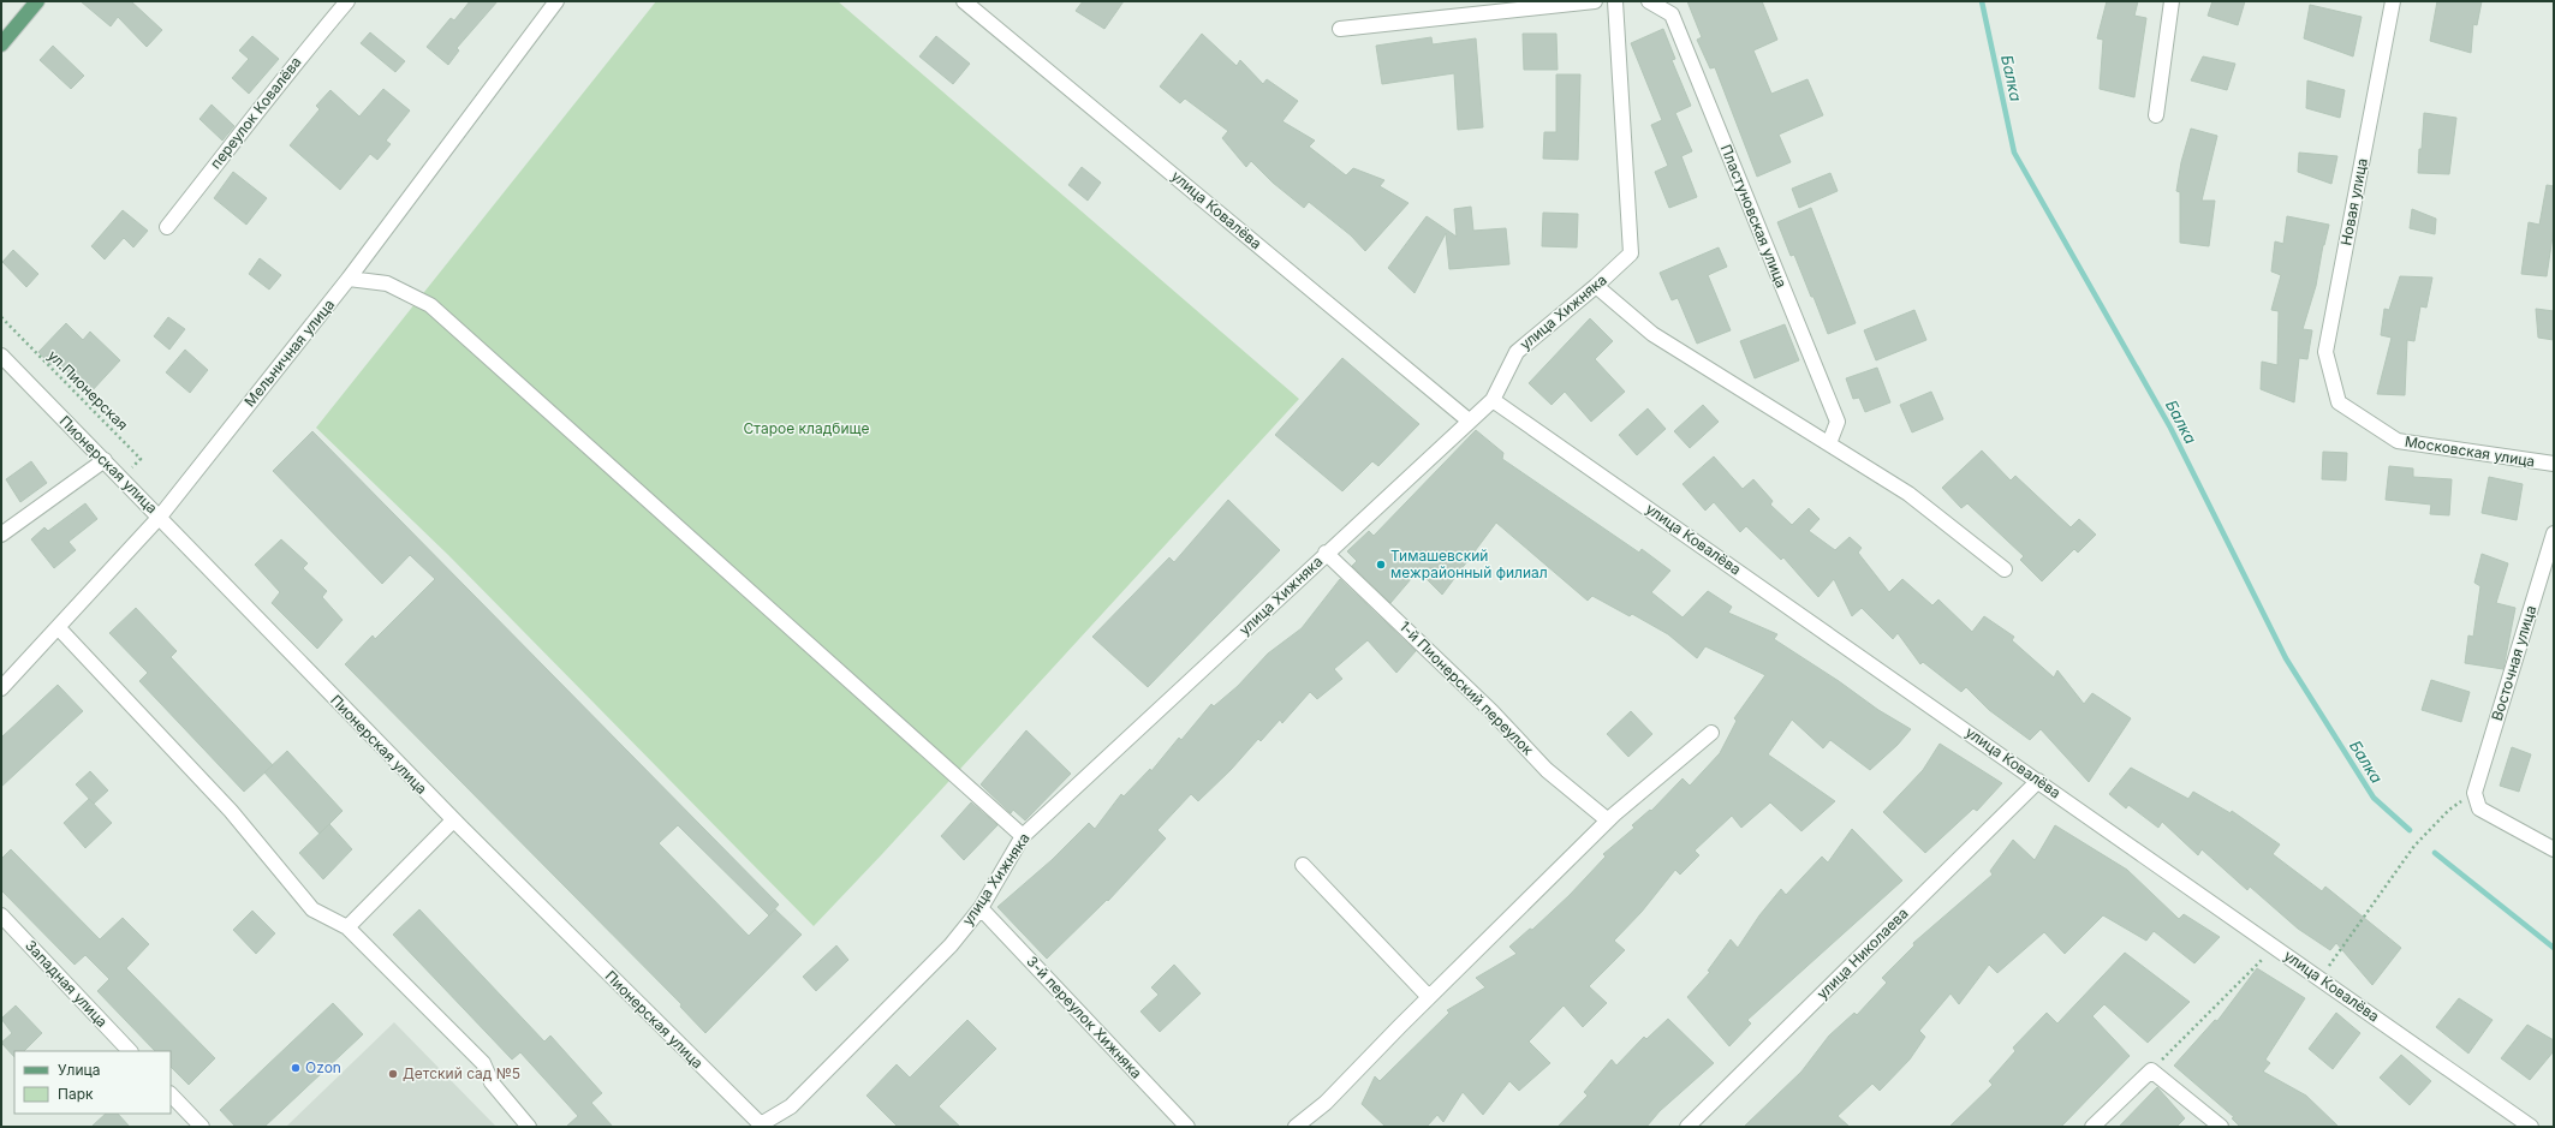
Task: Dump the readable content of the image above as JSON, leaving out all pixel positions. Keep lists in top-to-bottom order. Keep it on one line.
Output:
{"streets":{"street":["переулок Ковалёва","Новая улица","улица Ковалёва","Пластуновская улица","улица Хижняка","Мельничная улица","Московская улица","Пионерская улица","Восточная улица","1-й Пионерский переулок","улица Николаева","Западная улица","3-й переулок Хижняка"],"path":["ул.Пионерская"]},"crossings":[["Новая улица","Московская улица"],["улица Ковалёва","улица Хижняка"],["улица Ковалёва","улица Николаева"],["улица Хижняка","Пионерская улица"],["улица Хижняка","1-й Пионерский переулок"],["улица Хижняка","3-й переулок Хижняка"],["Мельничная улица","Пионерская улица"],["ул.Пионерская","Пионерская улица"]],"water":["Балка"],"parks":["Старое кладбище"],"places":["Тимашевский межрайонный филиал","Ozon","Детский сад №5"],"legend":["Улица","Парк"]}
